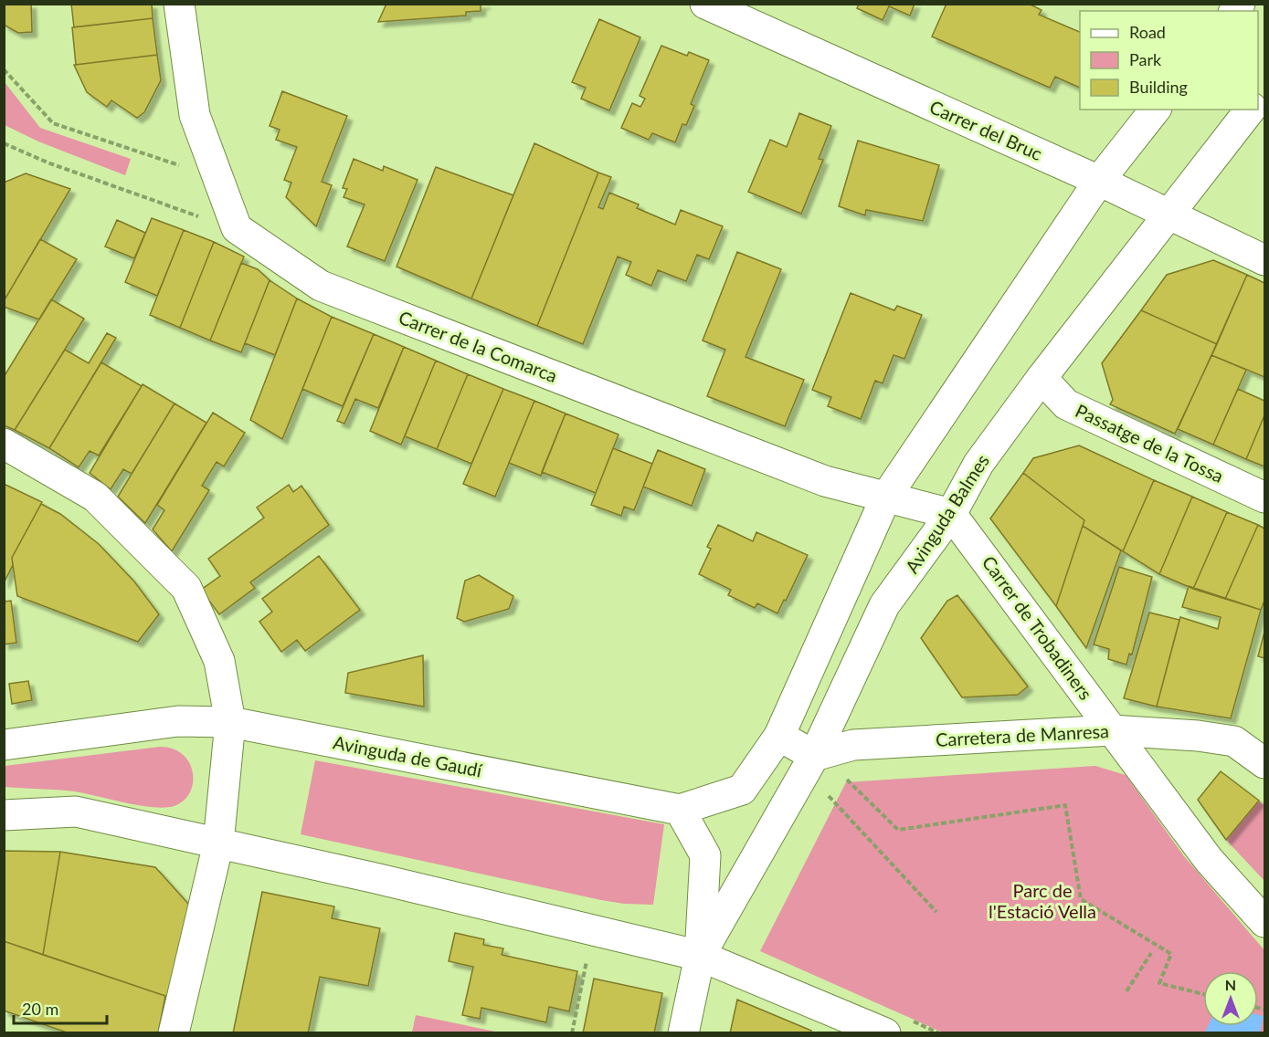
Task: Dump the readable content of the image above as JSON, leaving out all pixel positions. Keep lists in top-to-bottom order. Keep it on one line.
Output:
{"streets":{"street":["Carrer del Bruc","Carrer de la Comarca","Passatge de la Tossa","Avinguda Balmes","Carrer de Trobadiners","Carretera de Manresa","Avinguda de Gaudí"]},"crossings":[["Carrer del Bruc","Avinguda Balmes"],["Carrer de la Comarca","Avinguda Balmes"],["Carrer de la Comarca","Carrer de Trobadiners"],["Passatge de la Tossa","Avinguda Balmes"],["Avinguda Balmes","Carrer de Trobadiners"],["Avinguda Balmes","Carretera de Manresa"],["Avinguda Balmes","Avinguda de Gaudí"],["Carrer de Trobadiners","Carretera de Manresa"]],"parks":["Parc de l'Estació Vella"],"legend":["Road","Park","Building"],"scale_bar":"20 m","north":"top"}
